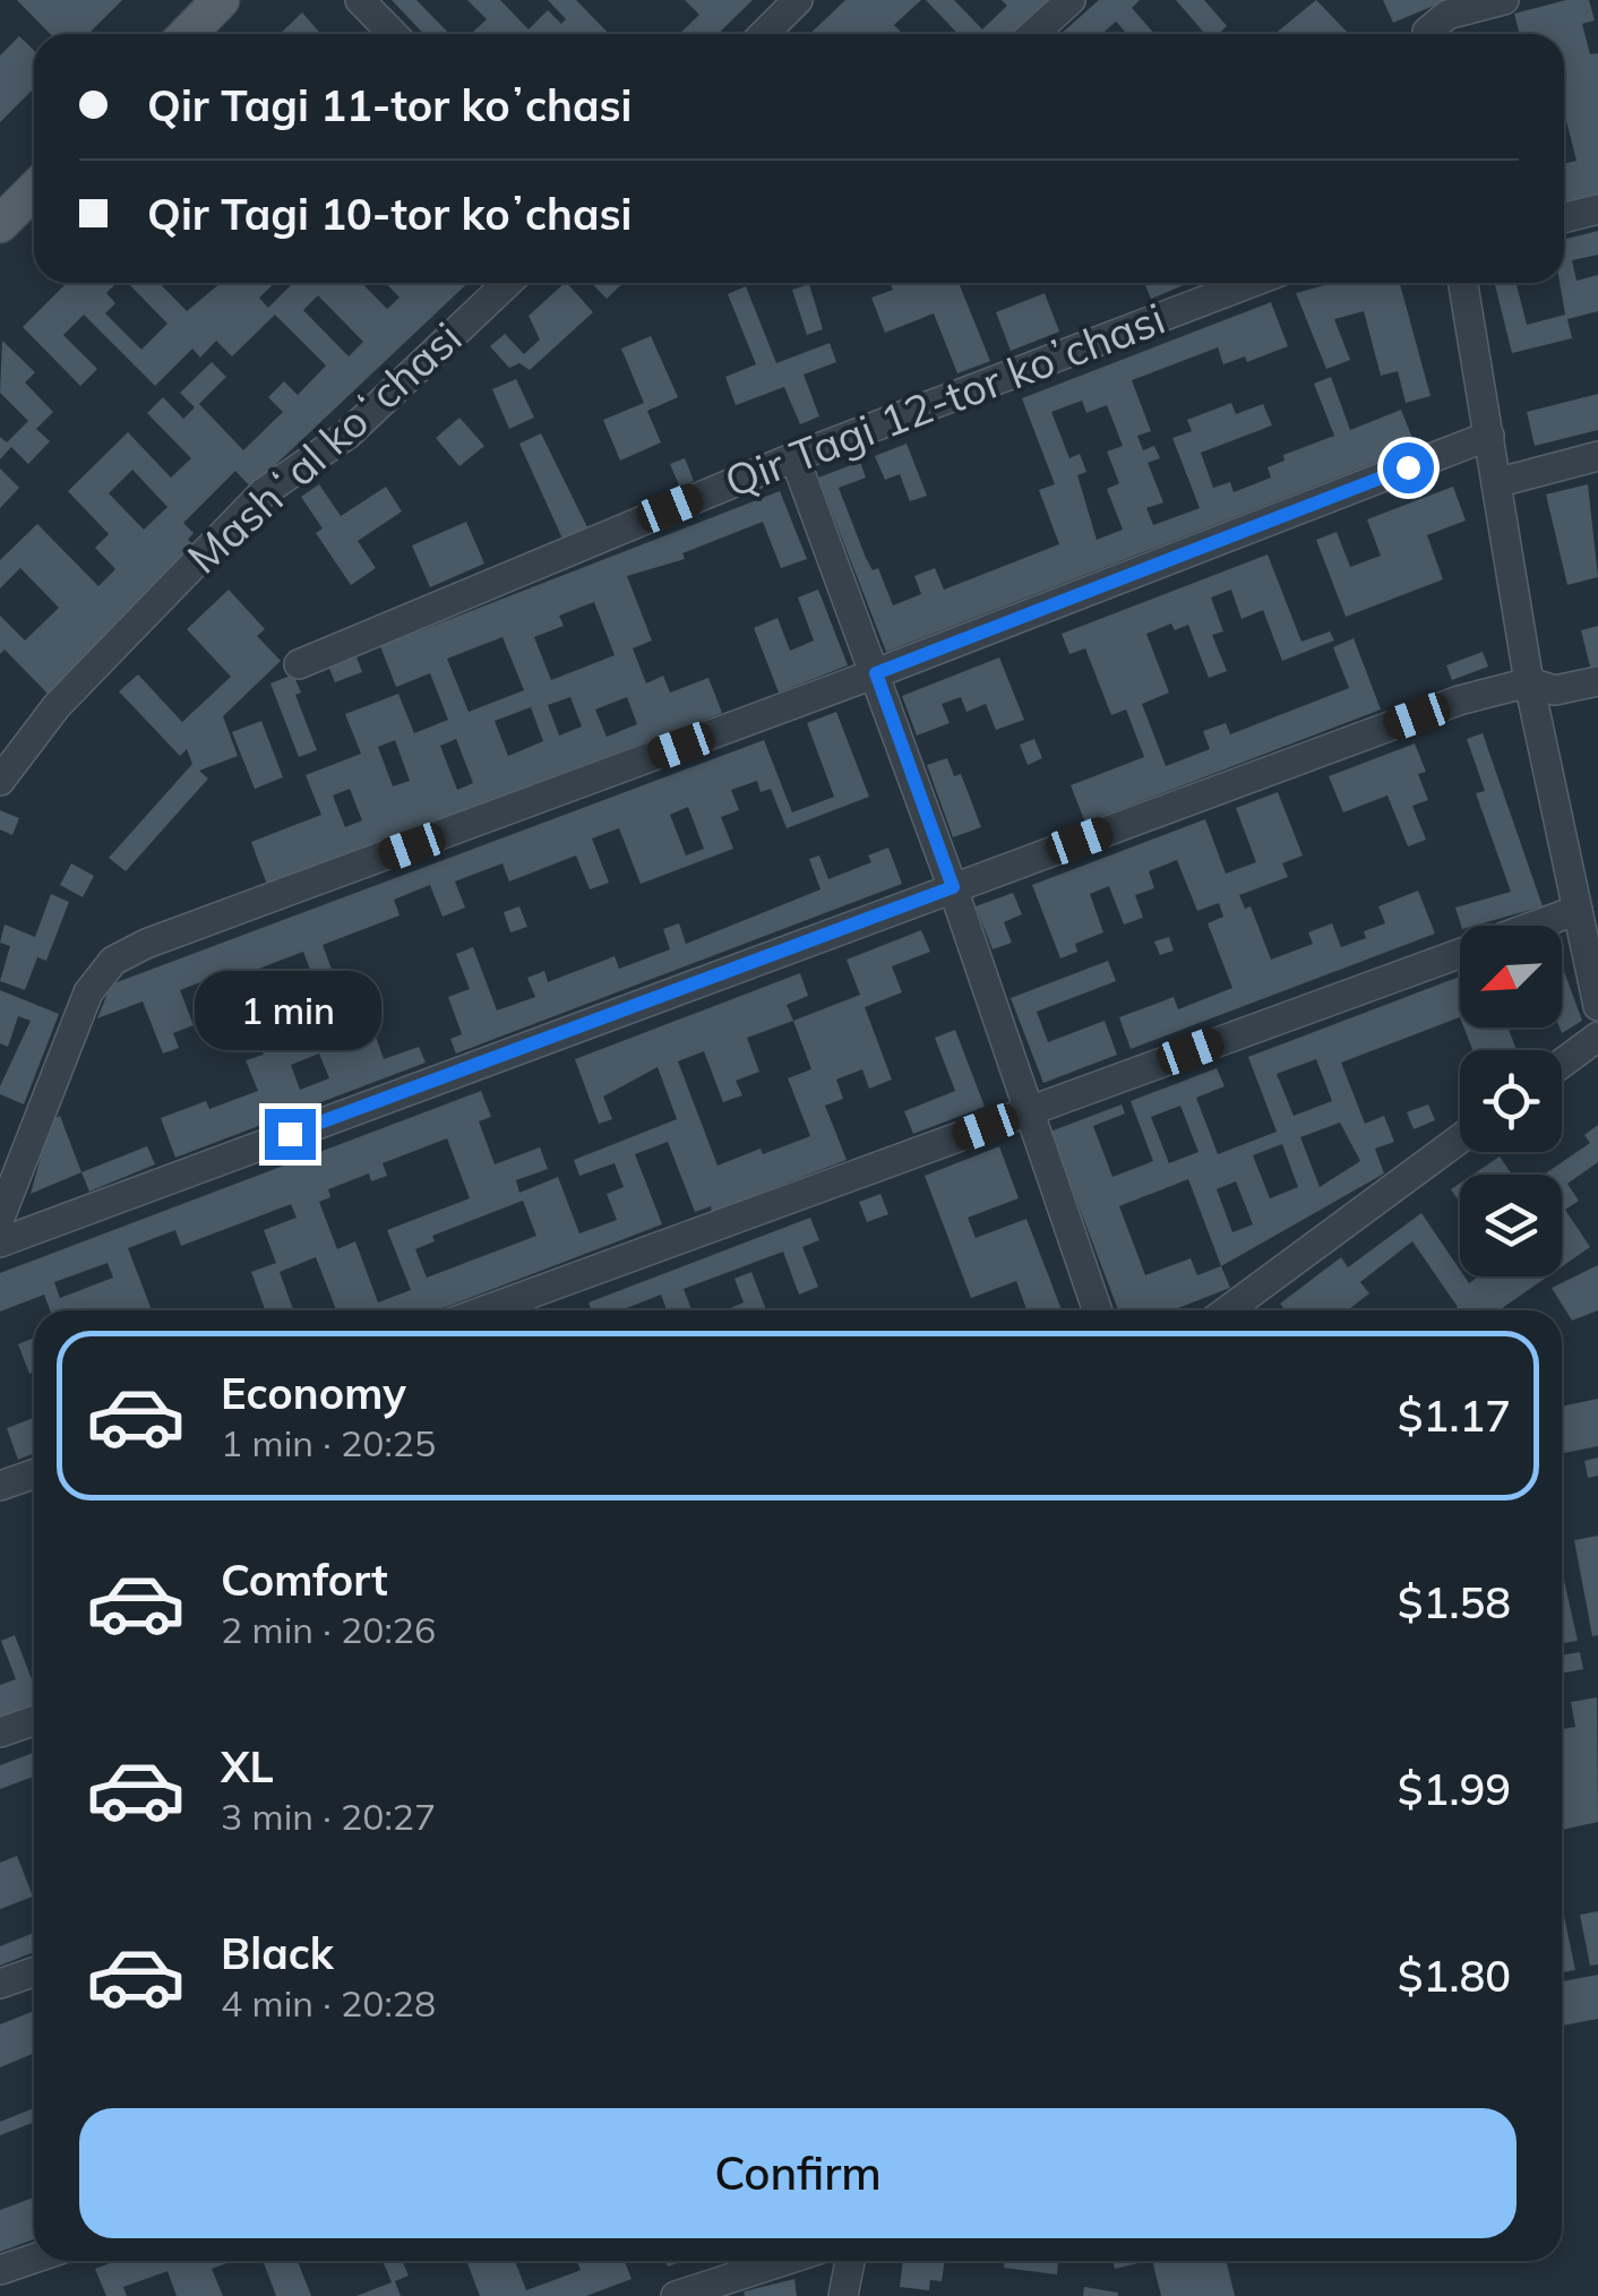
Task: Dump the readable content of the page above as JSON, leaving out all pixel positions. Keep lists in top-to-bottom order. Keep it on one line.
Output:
{"streets":{"street":["Qir Tagi 12-tor koʼchasi","Mashʻal koʻchasi"]},"north":"bottom left","page":{"banner":["Qir Tagi 11-tor koʼchasi","Qir Tagi 10-tor koʼchasi"],"bubble":"1 min","list":[{"name":"Economy","note":"1 min · 20:25","value":"$1.17"},{"name":"Comfort","note":"2 min · 20:26","value":"$1.58"},{"name":"XL","note":"3 min · 20:27","value":"$1.99"},{"name":"Black","note":"4 min · 20:28","value":"$1.80"}],"buttons":"Confirm"}}
